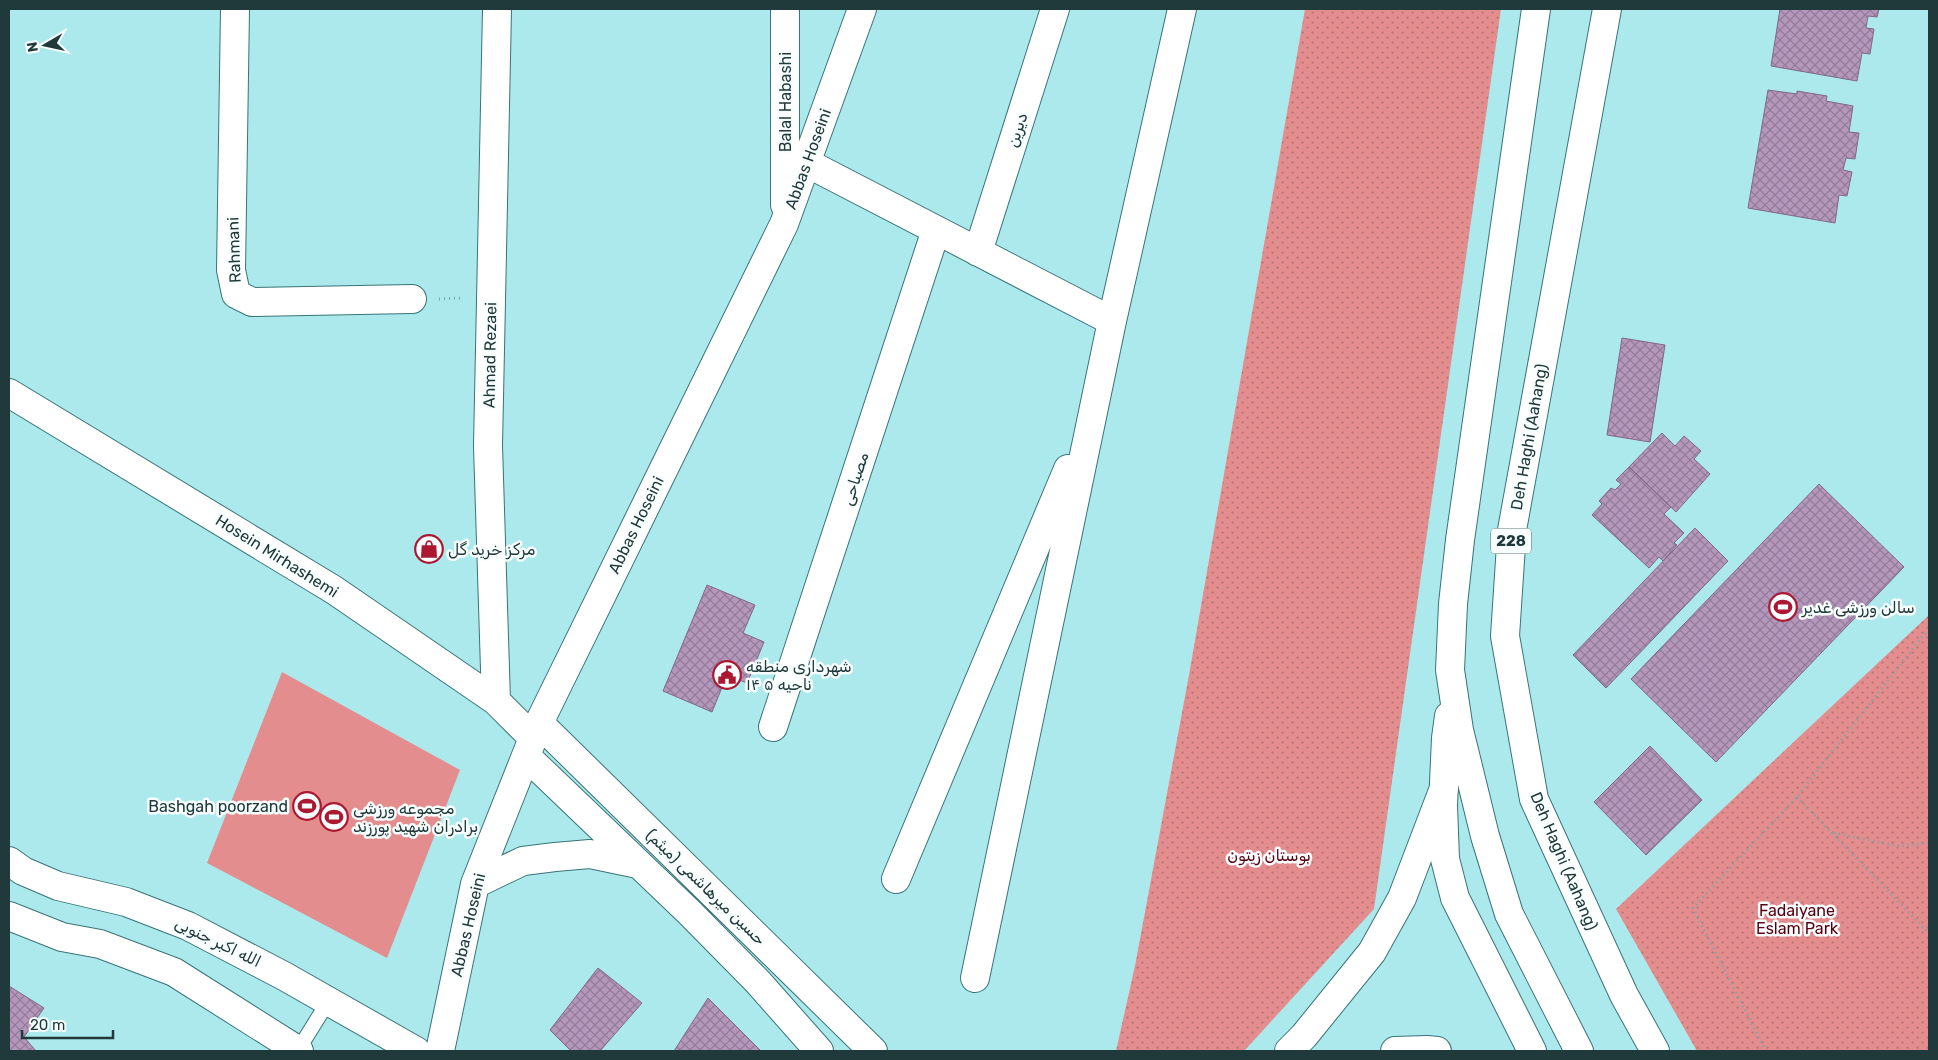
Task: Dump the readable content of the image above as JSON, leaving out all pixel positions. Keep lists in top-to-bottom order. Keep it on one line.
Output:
{"streets":{"street":["Balal Habashi","دیرین","Abbas Hoseini","Rahmani","Ahmad Rezaei","Deh Haghi (Aahang)","مصباحی","228","Hosein Mirhashemi","حسین میرهاشمی (میثم)","الله اکبر جنوبی"]},"crossings":[["Balal Habashi","Abbas Hoseini"],["Abbas Hoseini","Hosein Mirhashemi"],["Abbas Hoseini","حسین میرهاشمی (میثم)"],["Ahmad Rezaei","Hosein Mirhashemi"],["Hosein Mirhashemi","حسین میرهاشمی (میثم)"]],"parks":["بوستان زیتون","Fadaiyane Eslam Park"],"places":{"shop":["مرکز خرید گل"],"sports":["سالن ورزشی غدیر","Bashgah poorzand","مجموعه ورزشی برادران شهید پورزند"],"public building":["شهرداری منطقه ۱۴ ناحیه ۵"]},"scale_bar":"20 m","north":"left"}
